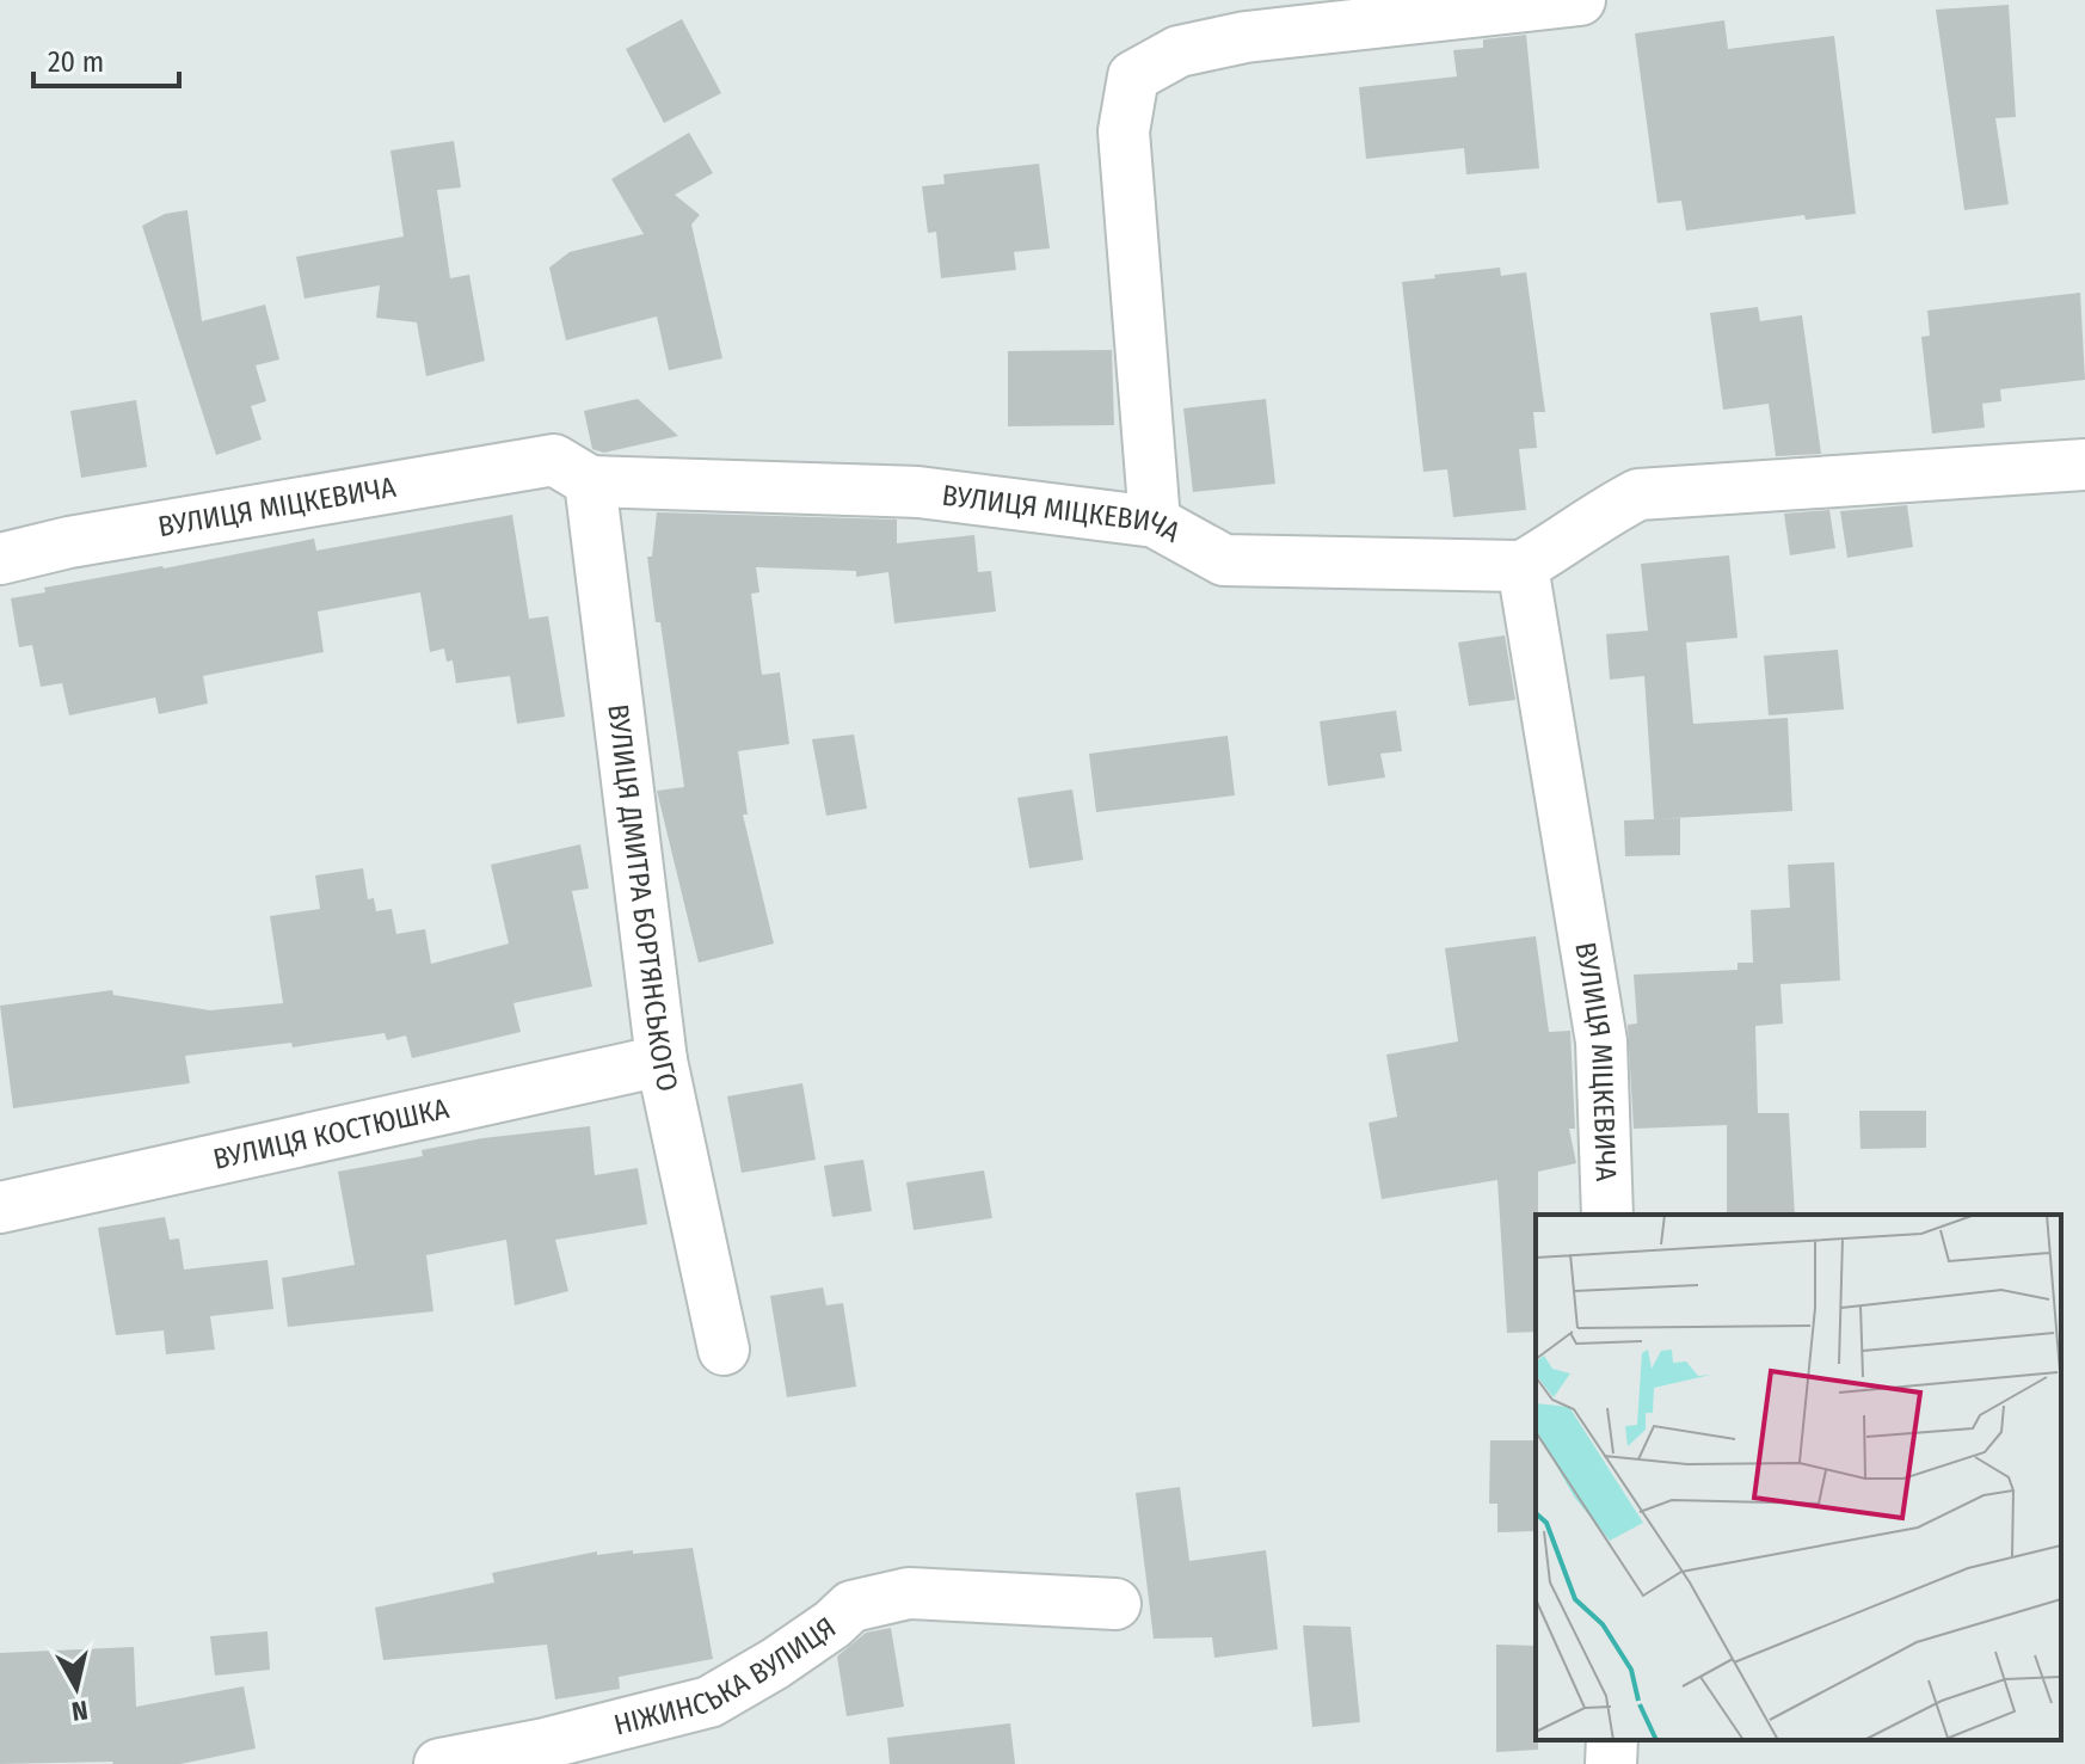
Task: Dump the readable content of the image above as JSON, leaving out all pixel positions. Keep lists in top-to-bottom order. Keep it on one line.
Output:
{"streets":{"street":["ВУЛИЦЯ МІЦКЕВИЧА","ВУЛИЦЯ ДМИТРА БОРТЯНСЬКОГО","ВУЛИЦЯ КОСТЮШКА","НІЖИНСЬКА ВУЛИЦЯ"]},"crossings":[["ВУЛИЦЯ МІЦКЕВИЧА","ВУЛИЦЯ ДМИТРА БОРТЯНСЬКОГО"],["ВУЛИЦЯ ДМИТРА БОРТЯНСЬКОГО","ВУЛИЦЯ КОСТЮШКА"]],"scale_bar":"20 m","north":"bottom"}
